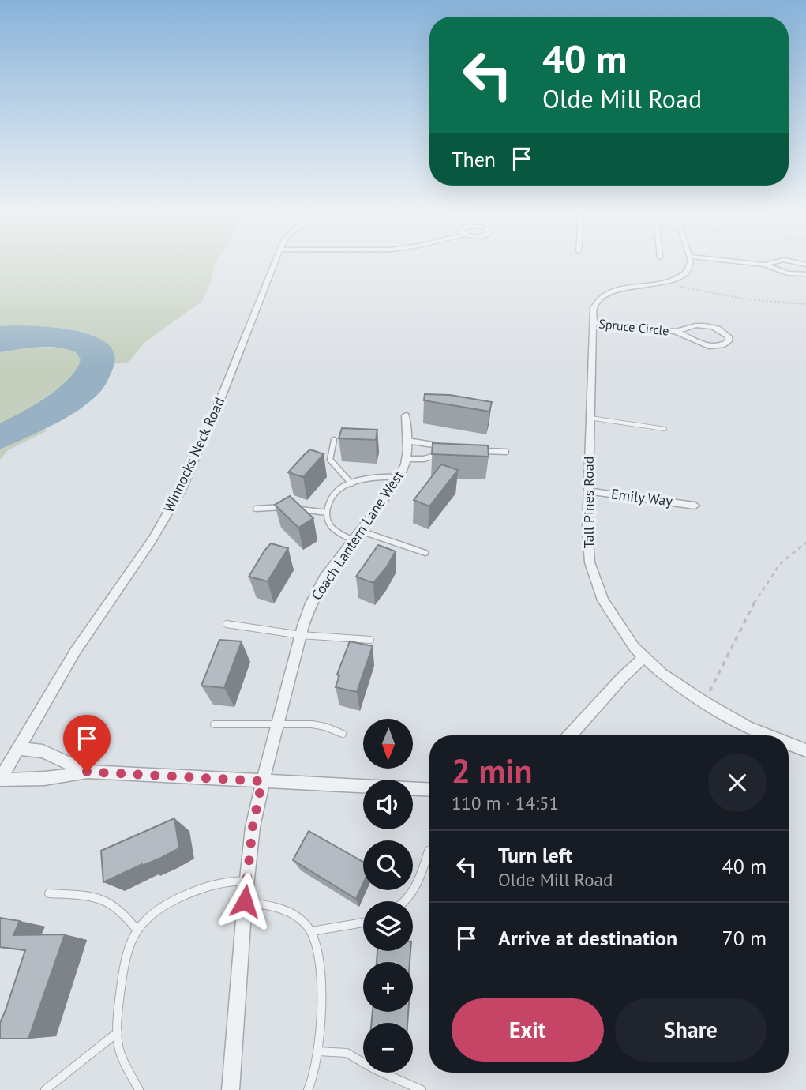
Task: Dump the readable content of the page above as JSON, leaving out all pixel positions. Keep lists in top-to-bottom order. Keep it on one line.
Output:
{"streets":{"street":["Spruce Circle","Winnocks Neck Road","Emily Way","Tall Pines Road","Coach Lantern Lane West"]},"crossings":[["Spruce Circle","Tall Pines Road"],["Emily Way","Tall Pines Road"]],"north":"bottom","page":{"turn":["40 m","Olde Mill Road"],"then":"Then","map_buttons":["+","−"],"heading":["2 min","110 m · 14:51"],"list":[{"name":"Turn left","note":"Olde Mill Road","value":"40 m"},{"name":"Arrive at destination","value":"70 m"}],"buttons":["Exit","Share"]}}
